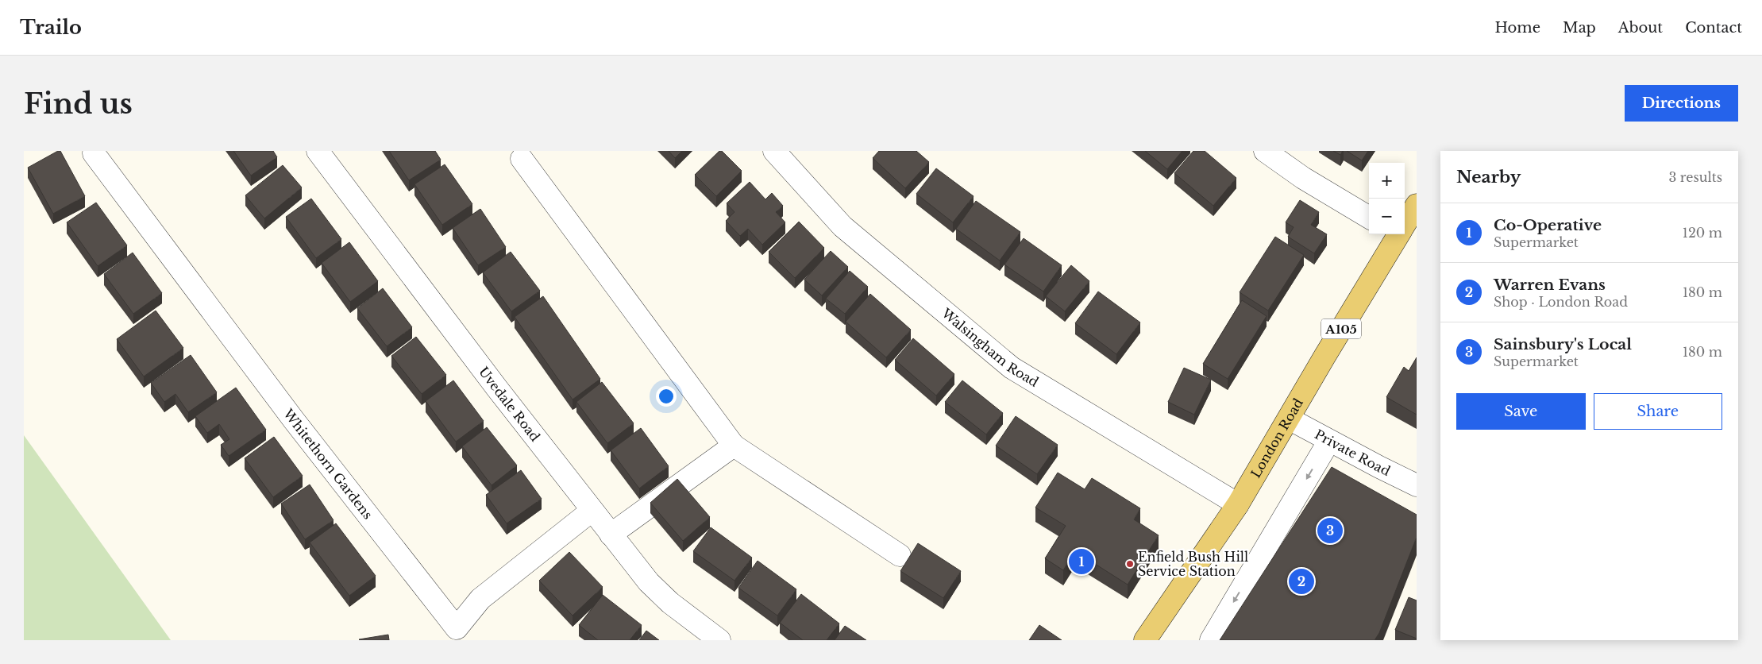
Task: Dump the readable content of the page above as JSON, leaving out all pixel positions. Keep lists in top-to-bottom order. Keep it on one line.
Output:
{"streets":{"main road":["A105","London Road"],"street":["Walsingham Road","Uvedale Road","Private Road","Whitethorn Gardens"]},"crossings":[["Walsingham Road","London Road"],["Uvedale Road","Whitethorn Gardens"],["London Road","Private Road"]],"places":["Enfield Bush Hill Service Station"],"page":{"header":"Trailo","nav":["Home","Map","About","Contact"],"buttons":["Directions",["Save","Share"]],"title":"Find us","heading":["Nearby","3 results"],"map_buttons":["+","−"],"list":[{"mark":"1","name":"Co-Operative","note":"Supermarket","value":"120 m"},{"mark":"2","name":"Warren Evans","note":"Shop · London Road","value":"180 m"},{"mark":"3","name":"Sainsbury's Local","note":"Supermarket","value":"180 m"}],"pins":["3","1","2"]}}
